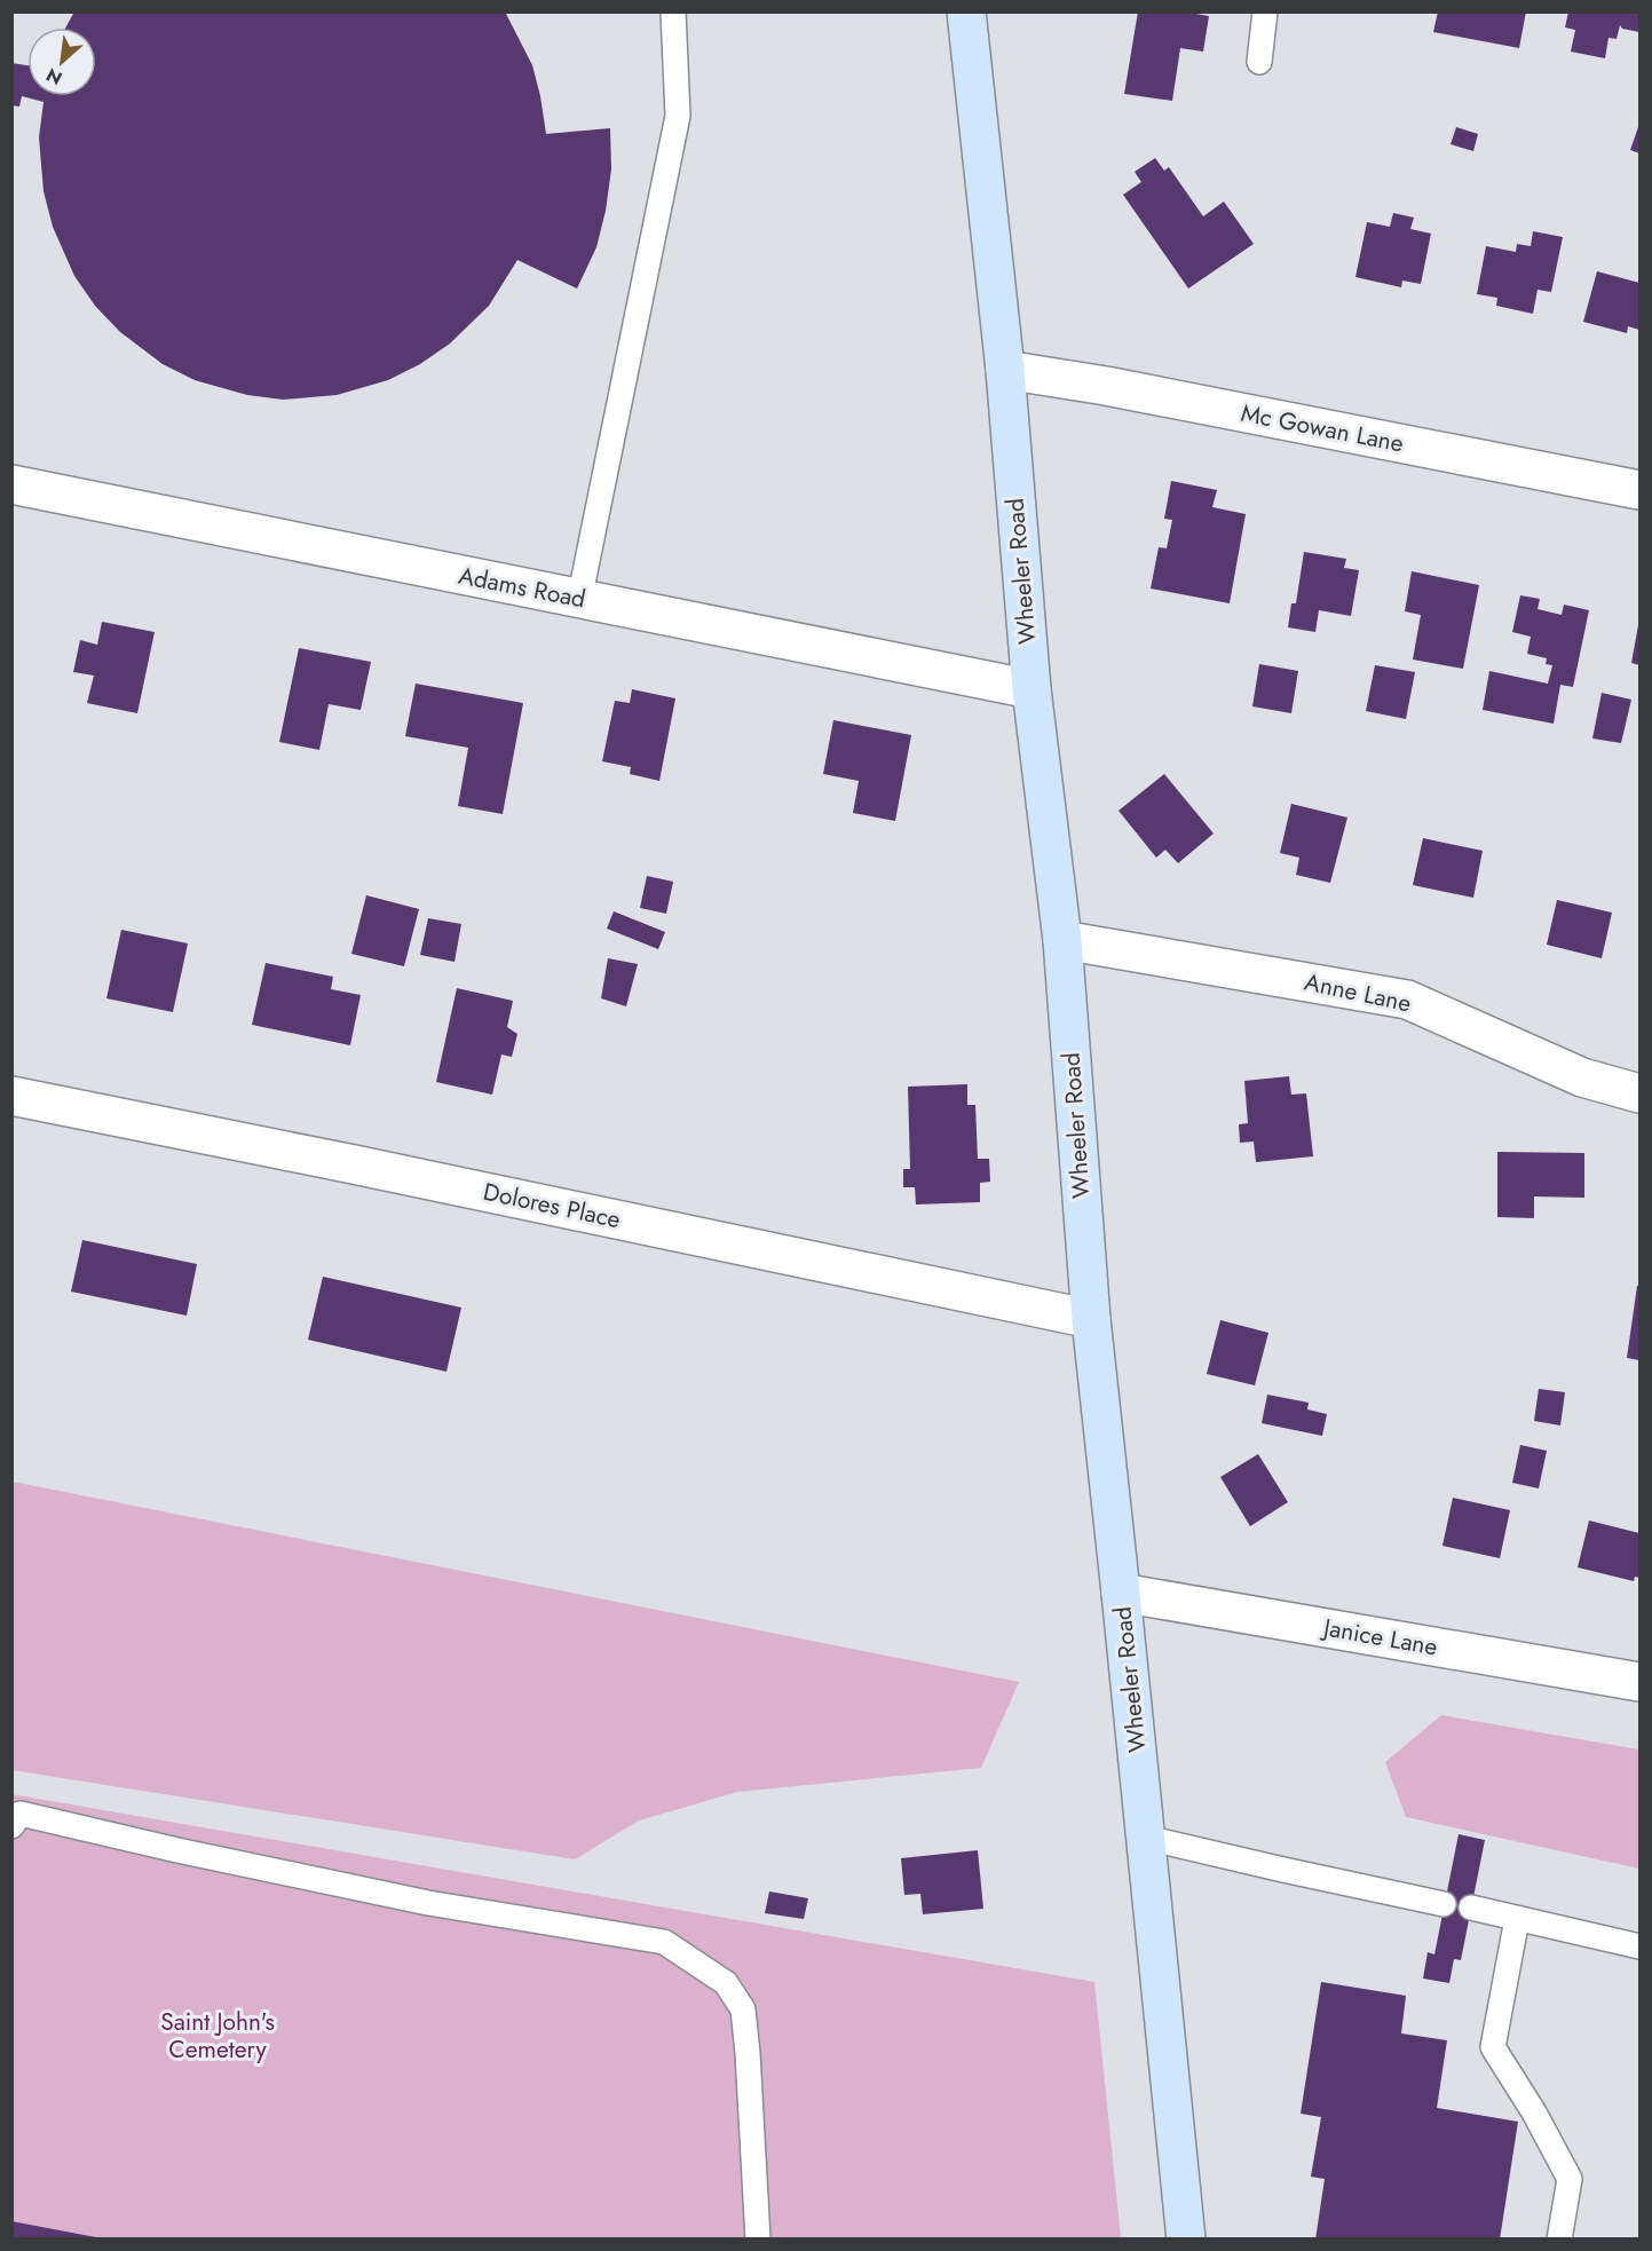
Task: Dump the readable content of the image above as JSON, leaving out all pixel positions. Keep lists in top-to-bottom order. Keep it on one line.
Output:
{"streets":{"main road":["Wheeler Road"],"street":["Mc Gowan Lane","Adams Road","Anne Lane","Dolores Place","Janice Lane"]},"crossings":[["Mc Gowan Lane","Wheeler Road"],["Wheeler Road","Adams Road"],["Wheeler Road","Anne Lane"],["Wheeler Road","Dolores Place"],["Wheeler Road","Janice Lane"]],"parks":["Saint John's Cemetery"],"north":"bottom left"}
